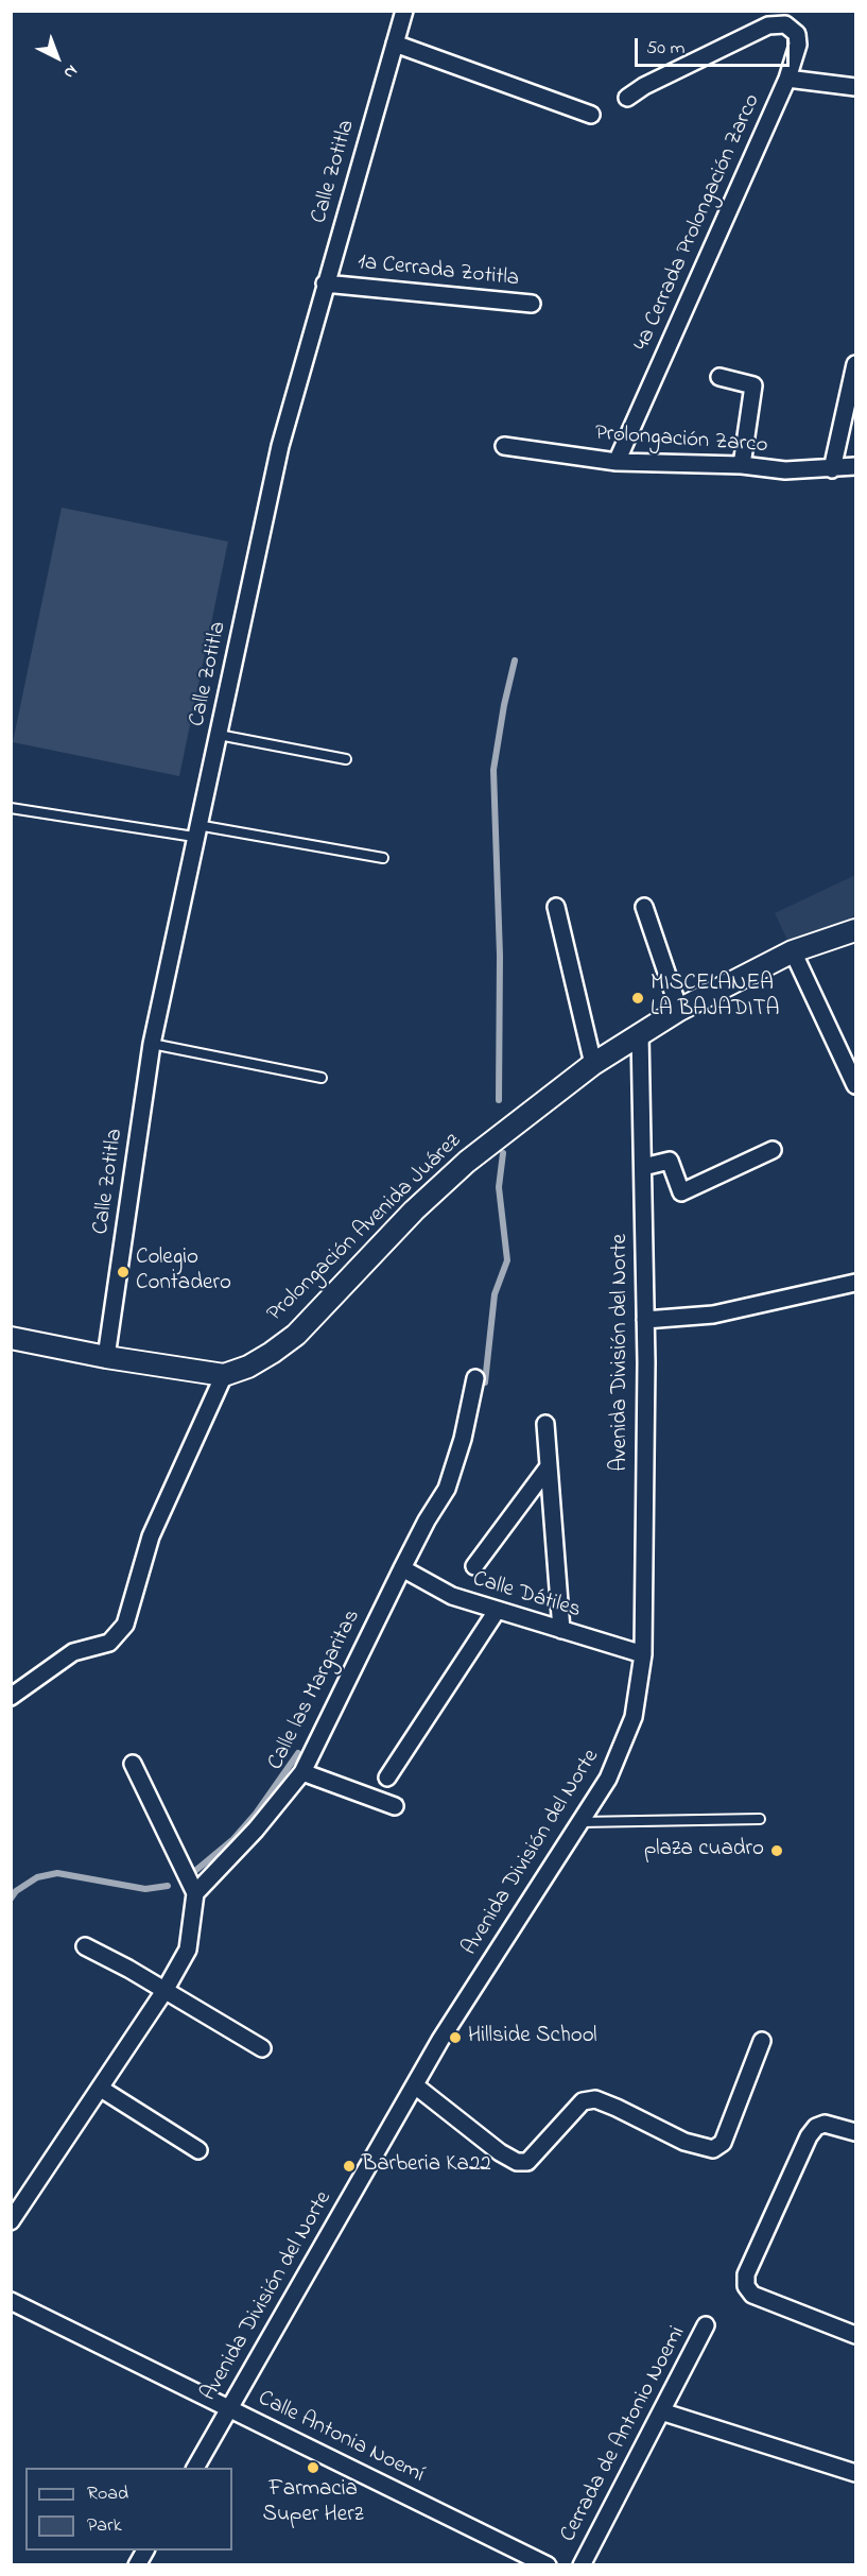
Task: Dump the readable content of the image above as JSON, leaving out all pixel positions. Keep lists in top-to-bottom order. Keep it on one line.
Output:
{"streets":{"street":["Calle Zotitla","4a Cerrada Prolongación Zarco","1a Cerrada Zotitla","Prolongación Zarco","Prolongación Avenida Juárez","Avenida División del Norte","Calle Dátiles","Calle las Margaritas","Cerrada de Antonio Noemi","Calle Antonia Noemí"]},"crossings":[["Calle Zotitla","1a Cerrada Zotitla"],["4a Cerrada Prolongación Zarco","Prolongación Zarco"],["Prolongación Avenida Juárez","Avenida División del Norte"],["Avenida División del Norte","Calle Dátiles"],["Avenida División del Norte","Calle Antonia Noemí"],["Calle Dátiles","Calle las Margaritas"]],"places":["MISCELANEA LA BAJADITA","Colegio Contadero","plaza cuadro","Hillside School","Barberia Ka22","Farmacia Super Herz"],"legend":["Road","Park"],"scale_bar":"50 m","north":"bottom right"}
